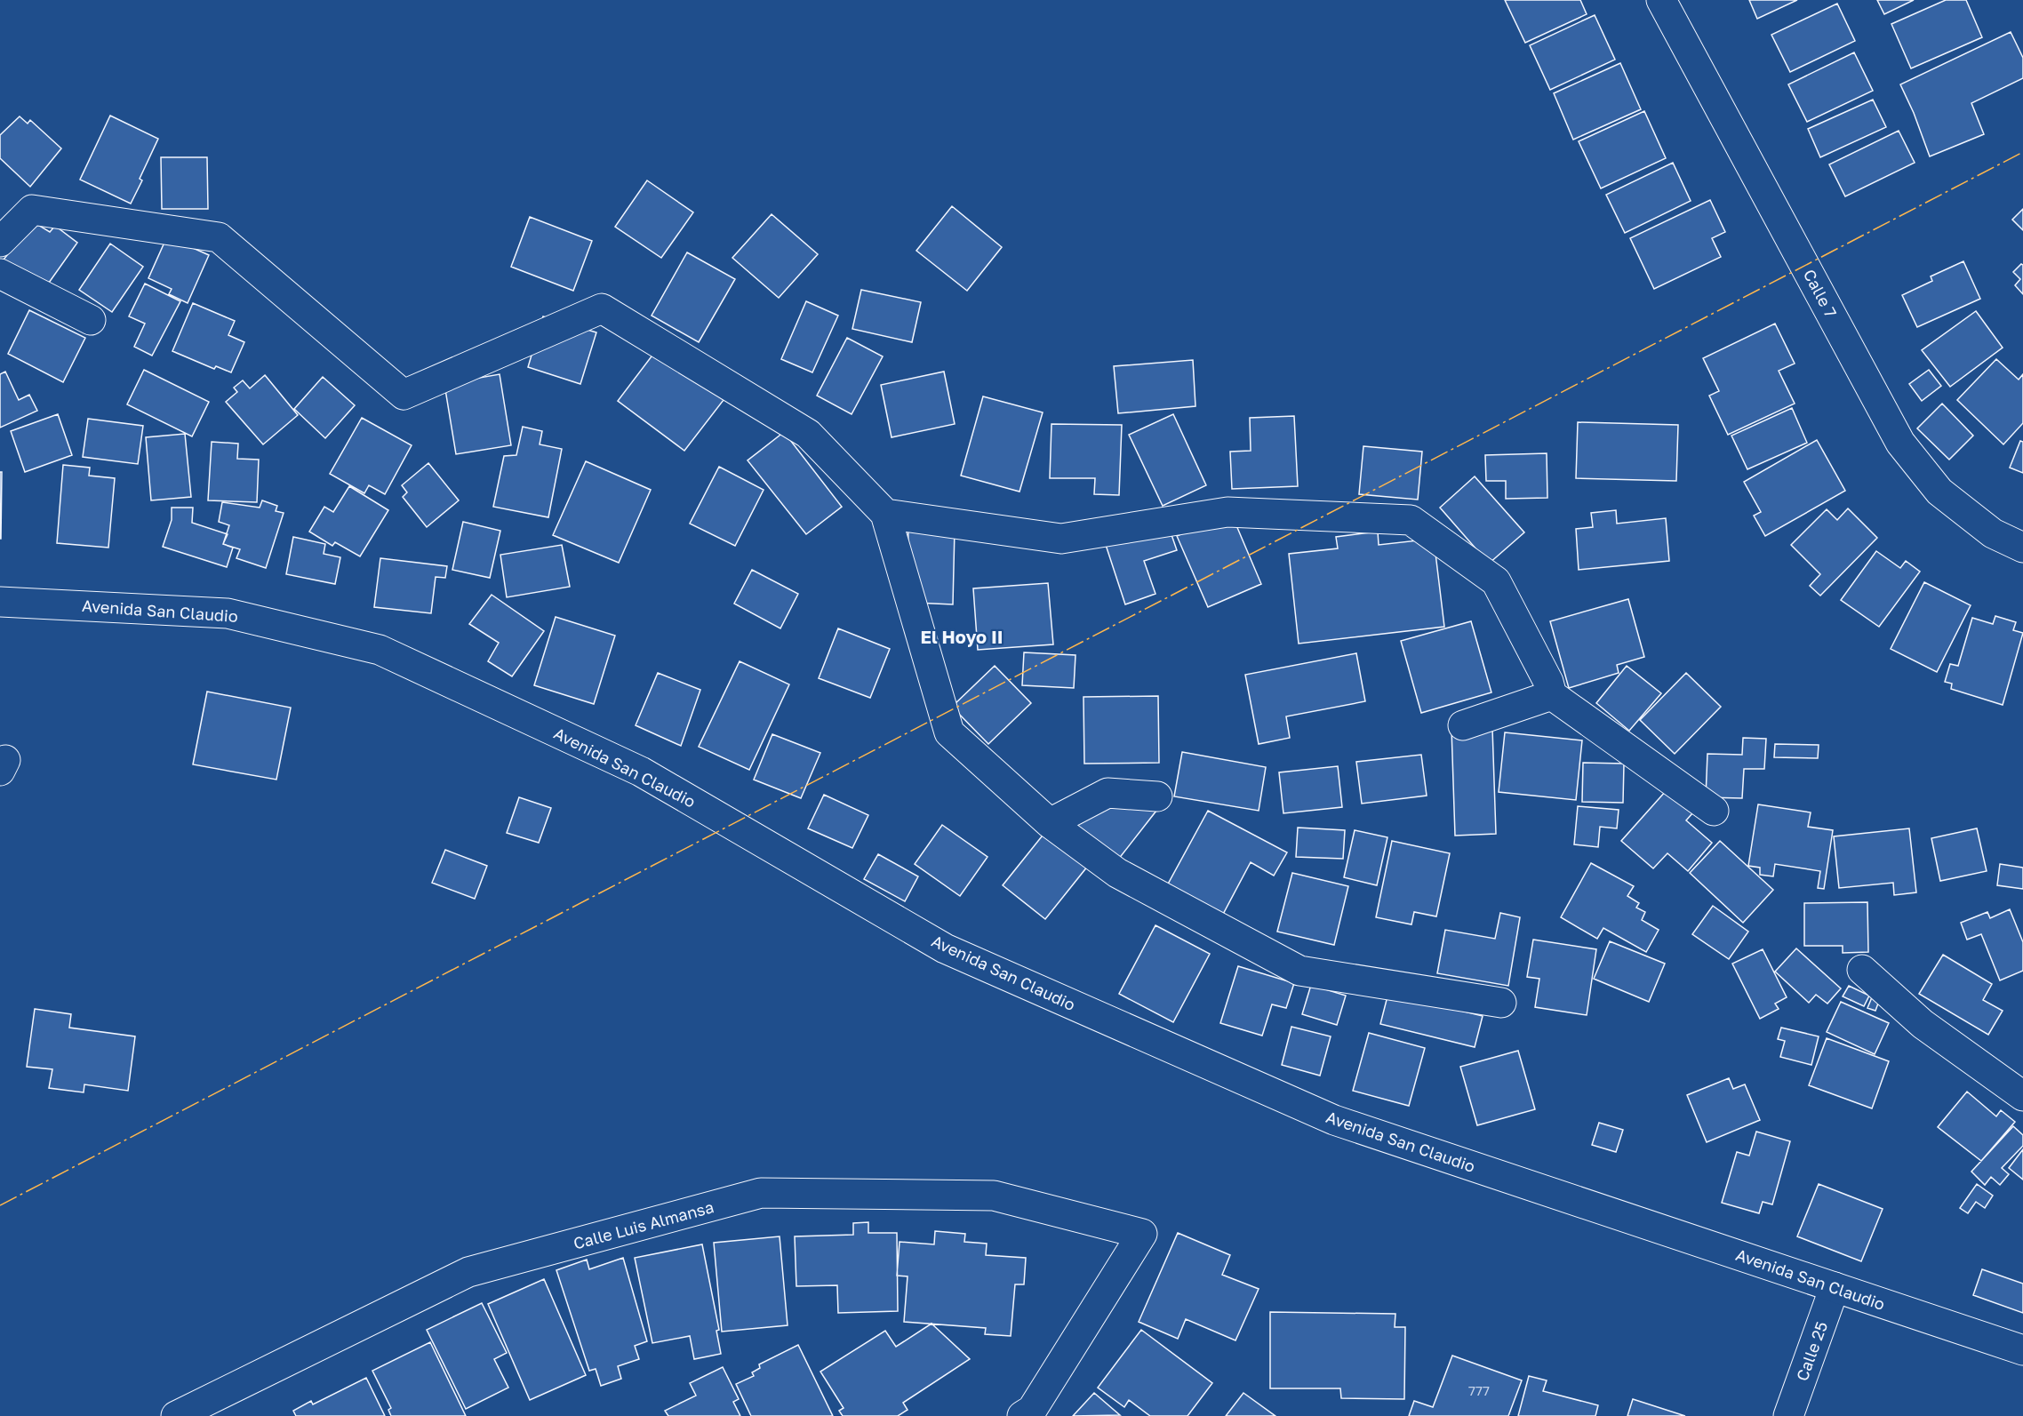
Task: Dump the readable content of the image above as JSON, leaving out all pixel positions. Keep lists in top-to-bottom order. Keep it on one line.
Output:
{"streets":{"street":["Calle 7","Avenida San Claudio","Calle Luis Almansa","Calle 25"]},"crossings":[["Avenida San Claudio","Calle 25"]],"districts":["El Hoyo II"],"house_numbers":["777"]}
